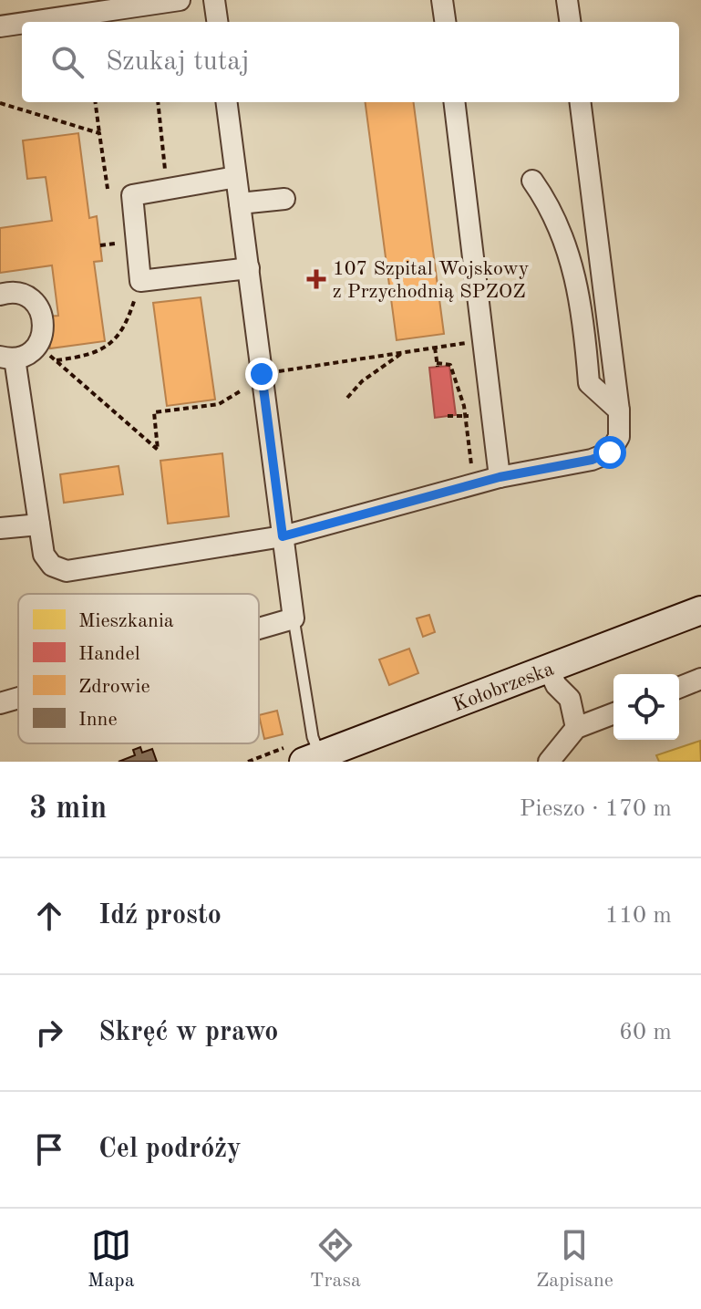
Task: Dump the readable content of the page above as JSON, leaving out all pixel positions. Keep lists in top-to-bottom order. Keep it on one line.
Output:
{"streets":{"main road":["Kołobrzeska"]},"places":{"health":["107 Szpital Wojskowy z Przychodnią SPZOZ"]},"legend":["Mieszkania","Handel","Zdrowie","Inne"],"page":{"search":"Szukaj tutaj","heading":["3 min","Pieszo · 170 m"],"list":[["Idź prosto","110 m"],["Skręć w prawo","60 m"],"Cel podróży"],"nav":["Mapa","Trasa","Zapisane"]}}
